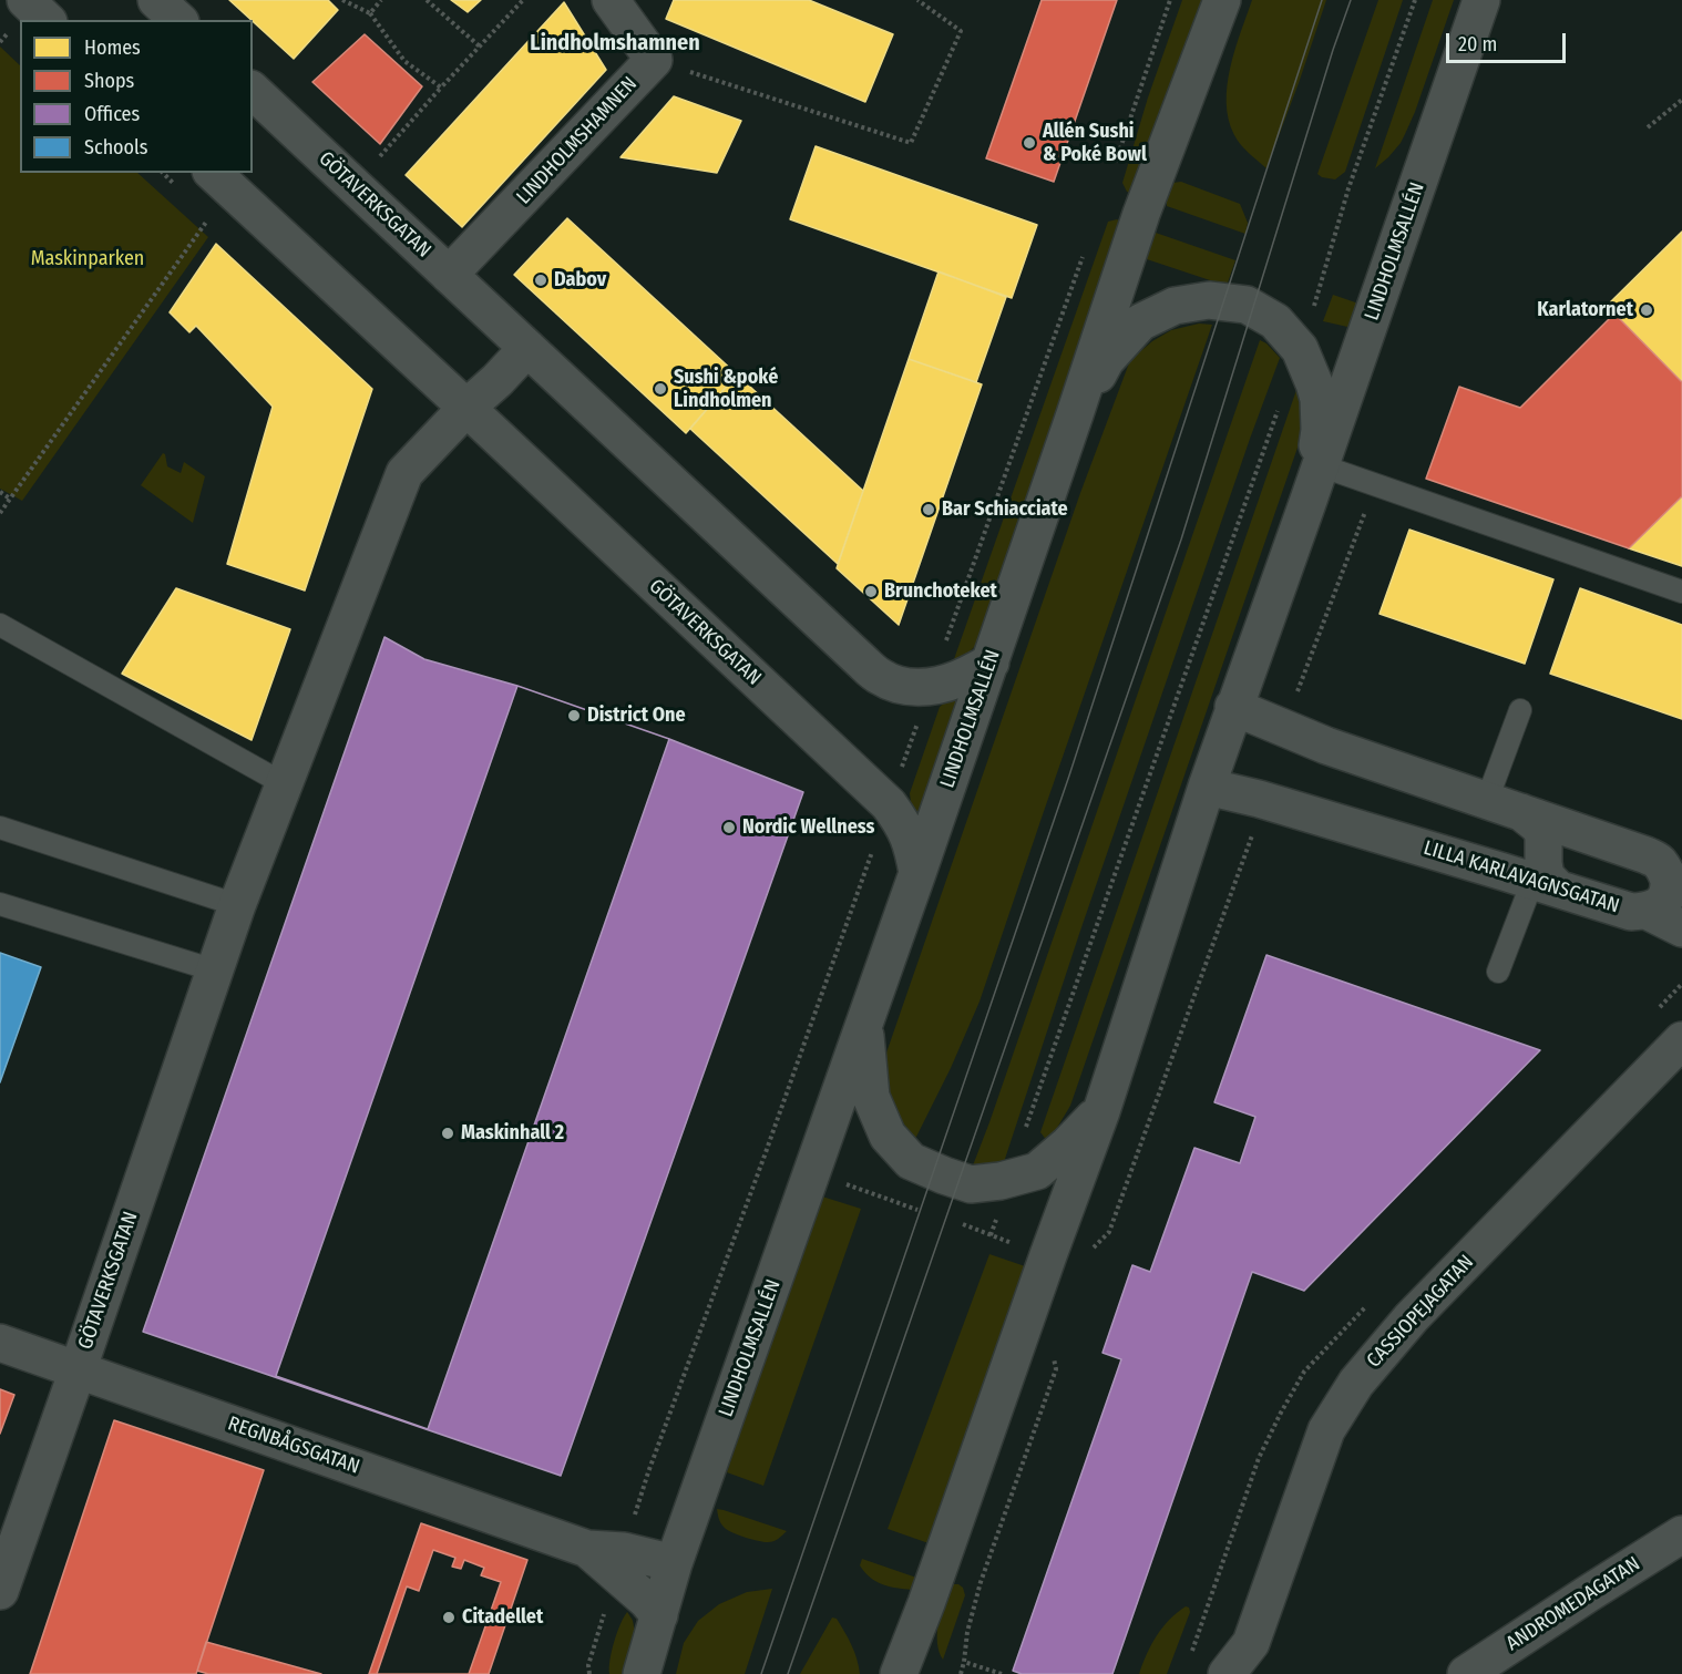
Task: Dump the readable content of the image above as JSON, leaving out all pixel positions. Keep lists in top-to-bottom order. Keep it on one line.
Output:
{"streets":{"street":["LINDHOLMSHAMNEN","GÖTAVERKSGATAN","LINDHOLMSALLÉN","LILLA KARLAVAGNSGATAN","CASSIOPEJAGATAN","REGNBÅGSGATAN","ANDROMEDAGATAN"]},"crossings":[["LINDHOLMSHAMNEN","GÖTAVERKSGATAN"],["GÖTAVERKSGATAN","LINDHOLMSALLÉN"],["GÖTAVERKSGATAN","REGNBÅGSGATAN"],["LINDHOLMSALLÉN","LILLA KARLAVAGNSGATAN"],["LINDHOLMSALLÉN","REGNBÅGSGATAN"]],"districts":["Lindholmshamnen"],"parks":["Maskinparken"],"places":["Allén Sushi & Poké Bowl","Dabov","Karlatornet","Sushi &poké Lindholmen","Bar Schiacciate","Brunchoteket","District One","Nordic Wellness","Maskinhall 2","Citadellet"],"legend":["Homes","Shops","Offices","Schools"],"scale_bar":"20 m"}
